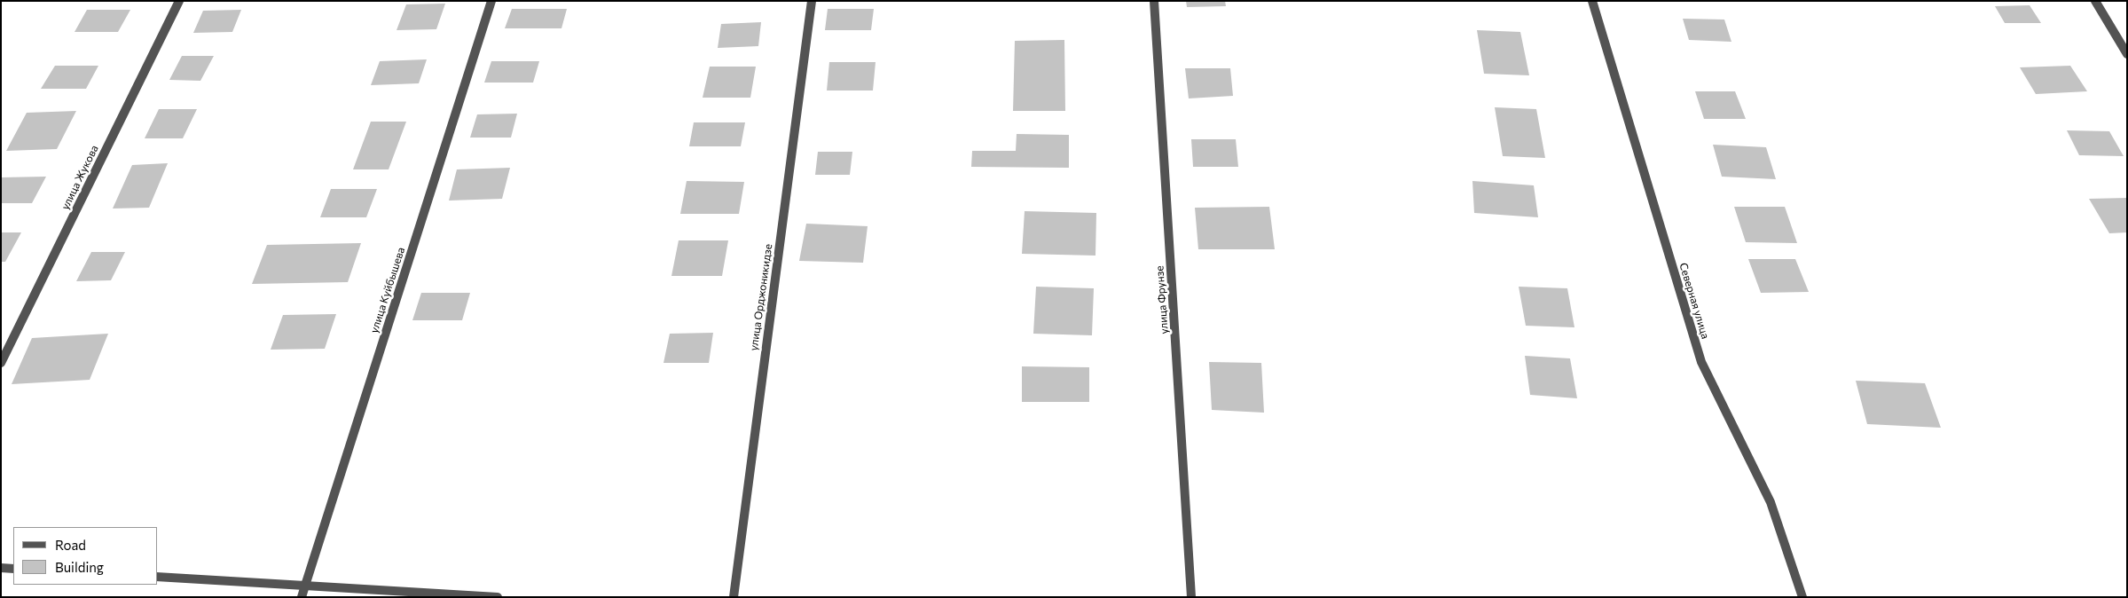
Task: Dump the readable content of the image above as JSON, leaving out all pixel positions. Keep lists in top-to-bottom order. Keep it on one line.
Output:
{"streets":{"street":["улица Жукова","улица Куйбышева","улица Орджоникидзе","улица Фрунзе","Северная улица"]},"legend":["Road","Building"]}
